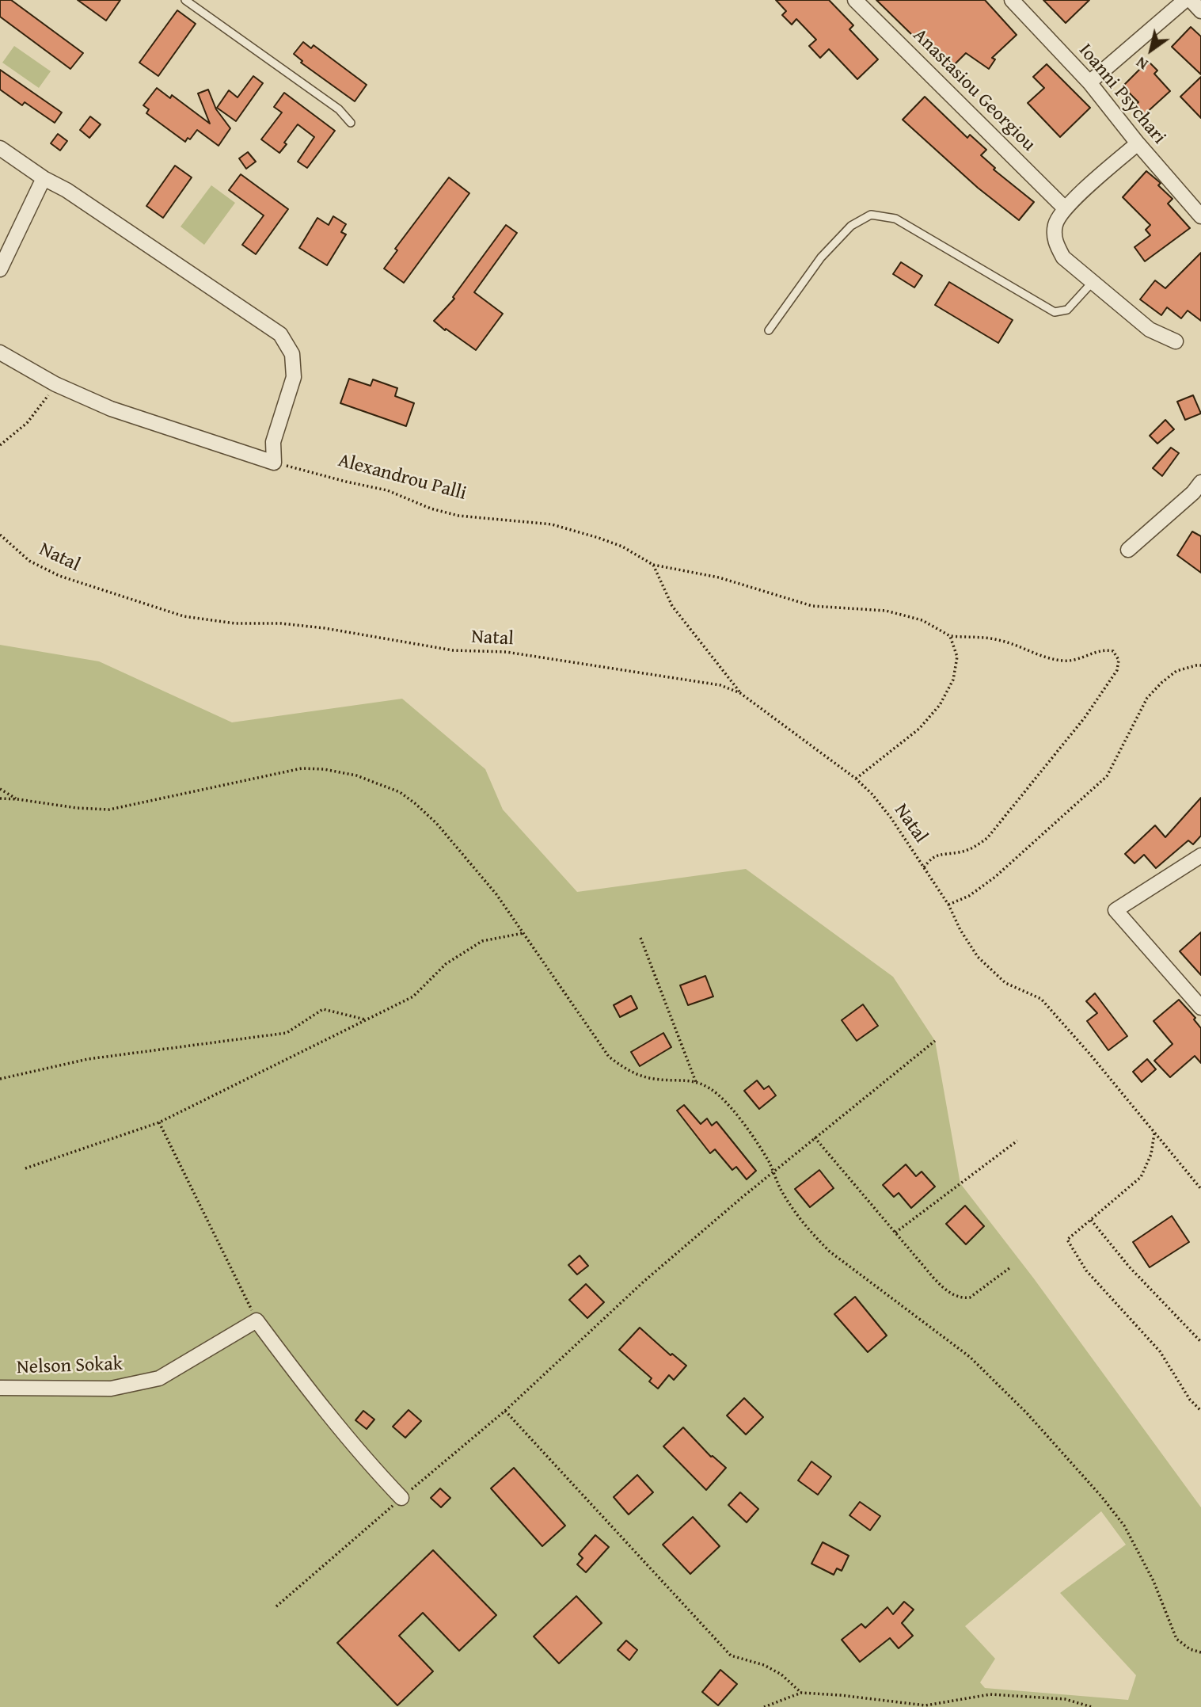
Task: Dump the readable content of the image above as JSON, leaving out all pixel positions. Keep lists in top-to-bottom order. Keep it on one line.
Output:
{"streets":{"street":["Anastasiou Georgiou","Ioanni Psychari","Nelson Sokak"],"path":["Alexandrou Palli","Natal"]},"north":"bottom left"}
